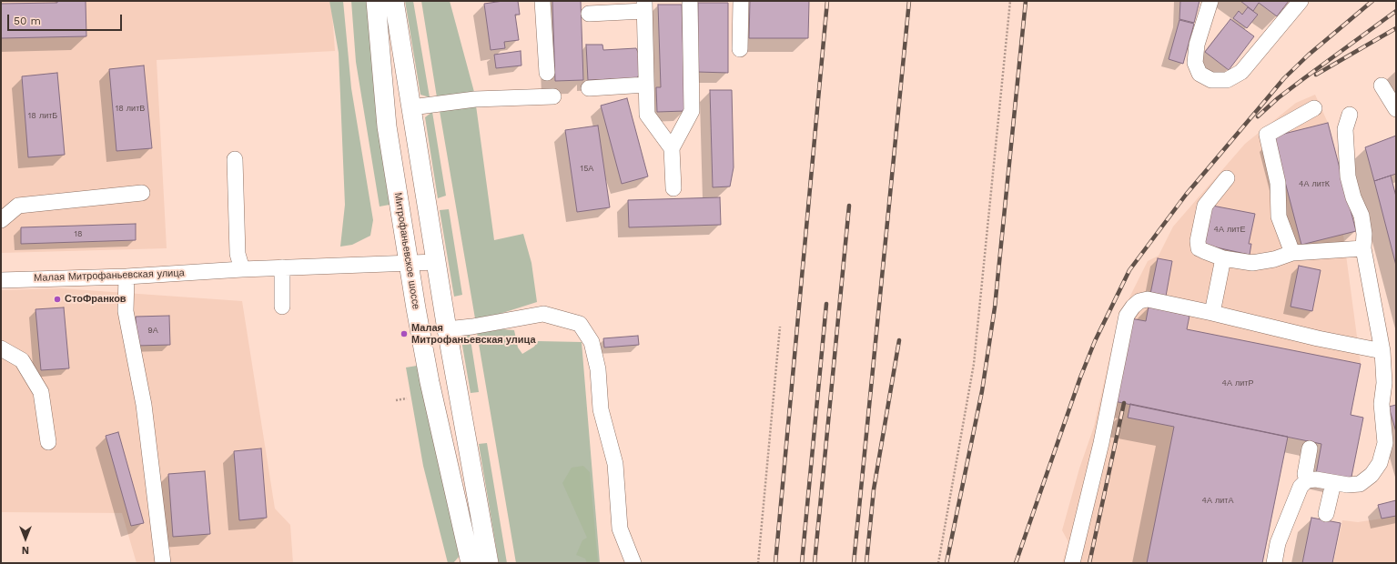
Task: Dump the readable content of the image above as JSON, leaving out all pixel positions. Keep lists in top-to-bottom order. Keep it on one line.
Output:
{"streets":{"main road":["Митрофаньевское шоссе"],"street":["Малая Митрофаньевская улица"]},"crossings":[["Митрофаньевское шоссе","Малая Митрофаньевская улица"]],"places":["СтоФранков","Малая Митрофаньевская улица"],"house_numbers":["18 литВ","18 литБ","15А","4А литК","4А литЕ","18","9А","4А литР","4А литА"],"scale_bar":"50 m","north":"bottom"}
